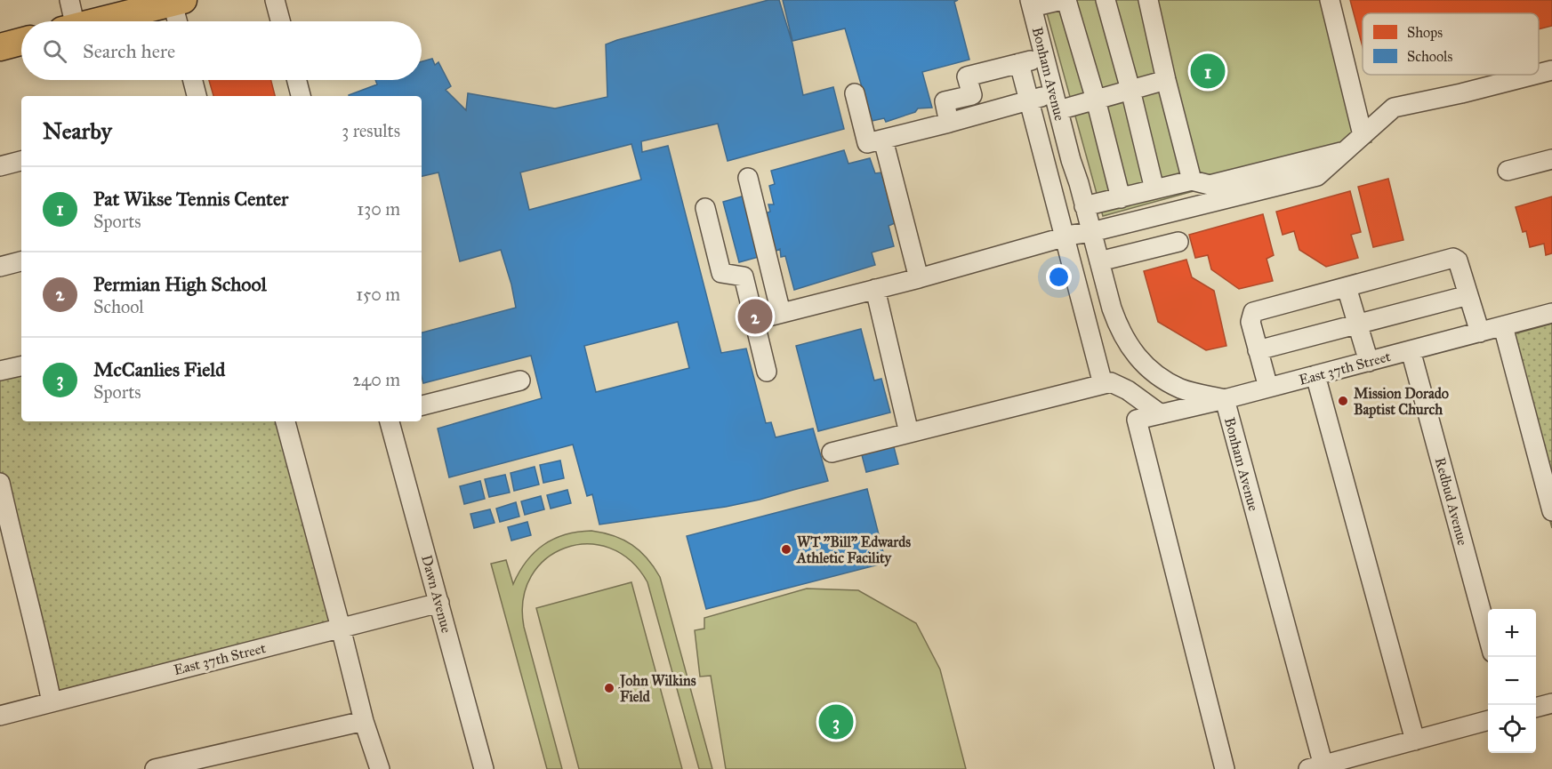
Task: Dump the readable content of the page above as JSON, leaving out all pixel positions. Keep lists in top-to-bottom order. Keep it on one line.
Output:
{"streets":{"street":["Bonham Avenue","East 37th Street","Redbud Avenue","Dawn Avenue"]},"crossings":[["Bonham Avenue","East 37th Street"],["East 37th Street","Redbud Avenue"],["East 37th Street","Dawn Avenue"]],"places":["Mission Dorado Baptist Church","WT \"Bill\" Edwards Athletic Facility","John Wilkins Field"],"legend":["Shops","Schools"],"page":{"search":"Search here","pins":["1","2","3"],"heading":["Nearby","3 results"],"list":[{"mark":"1","name":"Pat Wikse Tennis Center","note":"Sports","value":"130 m"},{"mark":"2","name":"Permian High School","note":"School","value":"150 m"},{"mark":"3","name":"McCanlies Field","note":"Sports","value":"240 m"}],"map_buttons":["+","−"]}}
